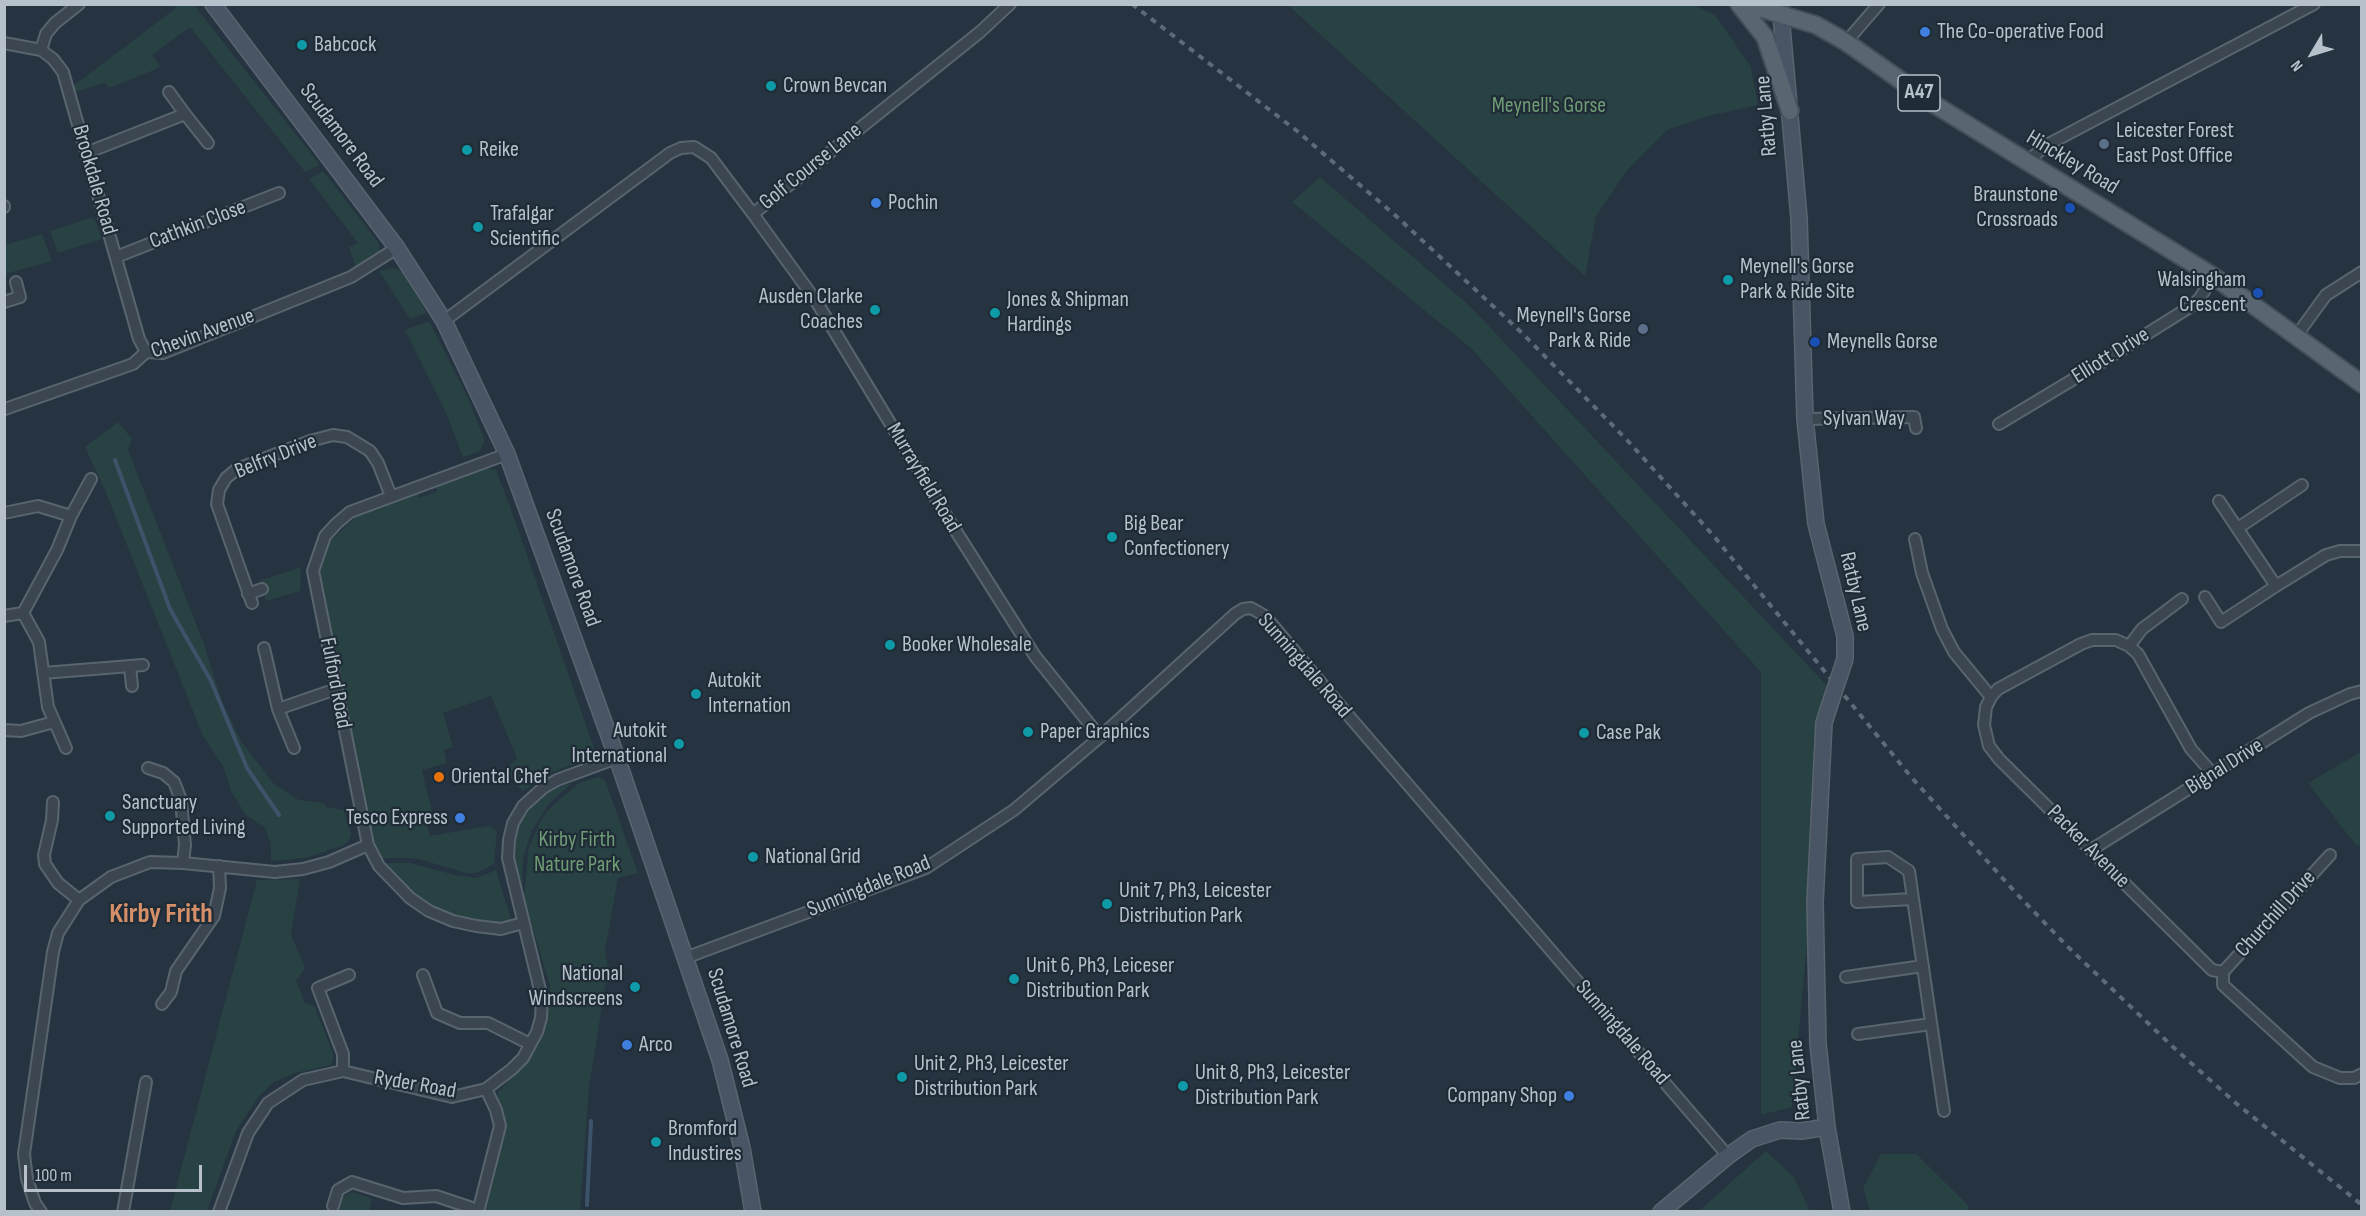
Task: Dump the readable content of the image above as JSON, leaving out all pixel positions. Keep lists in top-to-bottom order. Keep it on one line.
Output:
{"streets":{"main road":["A47","Hinckley Road"],"street":["Ratby Lane","Scudamore Road","Golf Course Lane","Brookdale Road","Cathkin Close","Chevin Avenue","Elliott Drive","Sylvan Way","Belfry Drive","Murrayfield Road","Sunningdale Road","Fulford Road","Bignal Drive","Packer Avenue","Churchill Drive","Ryder Road"]},"crossings":[["Ratby Lane","Hinckley Road"],["Ratby Lane","Sylvan Way"],["Scudamore Road","Golf Course Lane"],["Scudamore Road","Chevin Avenue"],["Scudamore Road","Sunningdale Road"],["Scudamore Road","Fulford Road"],["Scudamore Road","Ryder Road"],["Hinckley Road","Elliott Drive"],["Golf Course Lane","Murrayfield Road"],["Brookdale Road","Cathkin Close"],["Brookdale Road","Chevin Avenue"],["Belfry Drive","Fulford Road"],["Murrayfield Road","Sunningdale Road"],["Fulford Road","Ryder Road"],["Bignal Drive","Packer Avenue"],["Packer Avenue","Churchill Drive"]],"districts":["Kirby Frith"],"parks":["Meynell's Gorse","Kirby Firth Nature Park"],"places":["The Co-operative Food","Babcock","Crown Bevcan","Leicester Forest East Post Office","Reike","Pochin","Braunstone Crossroads","Trafalgar Scientific","Meynell's Gorse Park & Ride Site","Walsingham Crescent","Ausden Clarke Coaches","Jones & Shipman Hardings","Meynell's Gorse Park & Ride","Meynells Gorse","Big Bear Confectionery","Booker Wholesale","Autokit Internation","Paper Graphics","Case Pak","Autokit International","Oriental Chef","Sanctuary Supported Living","Tesco Express","National Grid","Unit 7, Ph3, Leicester Distribution Park","Unit 6, Ph3, Leiceser Distribution Park","National Windscreens","Arco","Unit 2, Ph3, Leicester Distribution Park","Unit 8, Ph3, Leicester Distribution Park","Company Shop","Bromford Industires"],"scale_bar":"100 m","north":"bottom left"}
